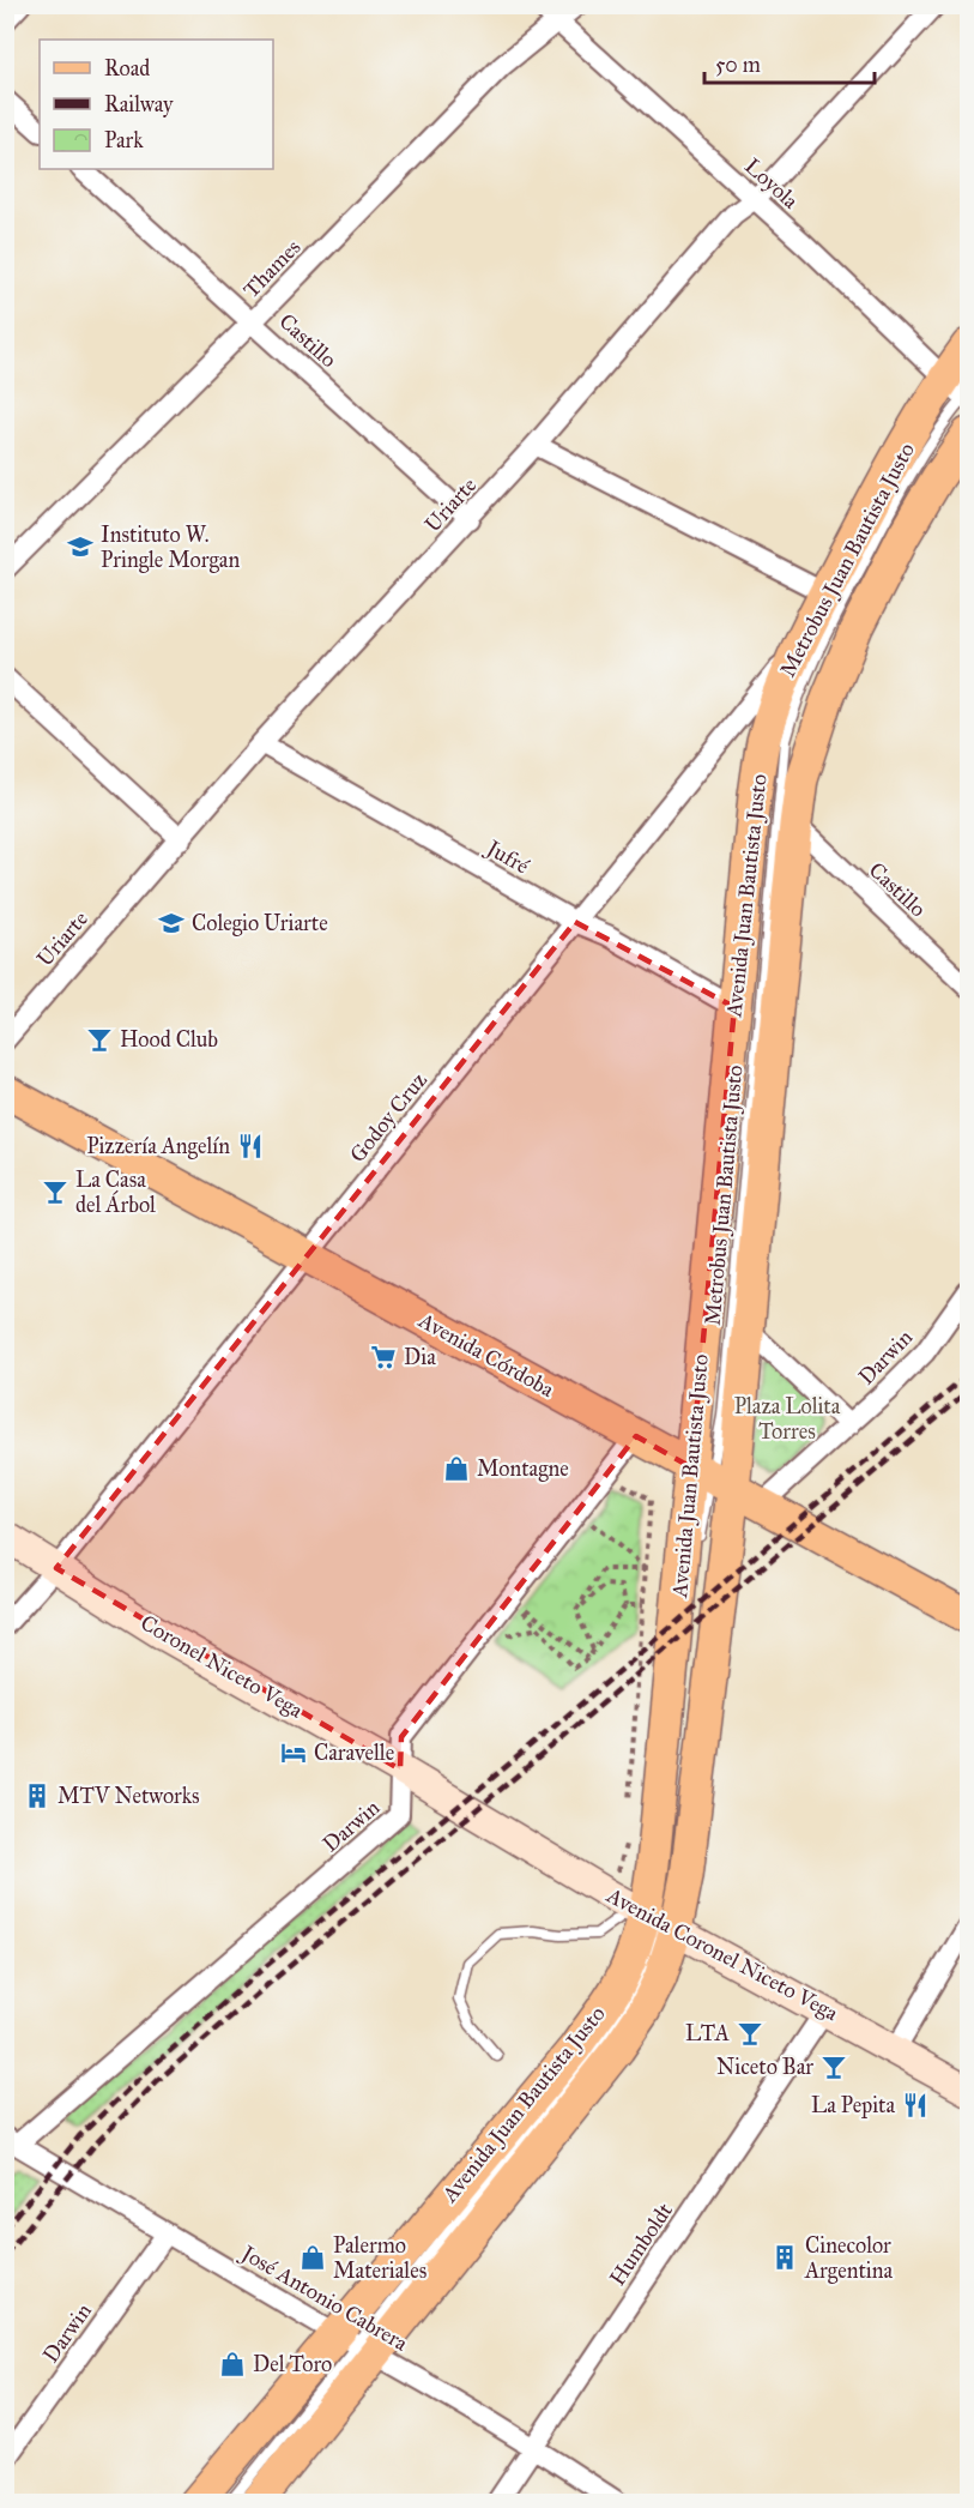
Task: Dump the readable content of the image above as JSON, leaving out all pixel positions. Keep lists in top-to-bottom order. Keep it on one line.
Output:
{"streets":{"main road":["Avenida Juan Bautista Justo","Avenida Córdoba"],"street":["Loyola","Thames","Castillo","Uriarte","Jufré","Godoy Cruz","Darwin","Coronel Niceto Vega","Avenida Coronel Niceto Vega","Humboldt","José Antonio Cabrera"],"lane":["Metrobus Juan Bautista Justo"]},"crossings":[["Loyola","Thames"],["Loyola","Uriarte"],["Loyola","Metrobus Juan Bautista Justo"],["Loyola","Avenida Juan Bautista Justo"],["Thames","Castillo"],["Castillo","Uriarte"],["Castillo","Avenida Juan Bautista Justo"],["Uriarte","Jufré"],["Metrobus Juan Bautista Justo","Avenida Juan Bautista Justo"],["Metrobus Juan Bautista Justo","Avenida Córdoba"],["Metrobus Juan Bautista Justo","Darwin"],["Jufré","Avenida Juan Bautista Justo"],["Jufré","Godoy Cruz"],["Avenida Juan Bautista Justo","Godoy Cruz"],["Avenida Juan Bautista Justo","Avenida Córdoba"],["Avenida Juan Bautista Justo","Darwin"],["Avenida Juan Bautista Justo","Avenida Coronel Niceto Vega"],["Avenida Juan Bautista Justo","José Antonio Cabrera"],["Godoy Cruz","Avenida Córdoba"],["Godoy Cruz","Coronel Niceto Vega"],["Avenida Córdoba","Darwin"],["Darwin","Coronel Niceto Vega"],["Darwin","José Antonio Cabrera"],["Coronel Niceto Vega","Avenida Coronel Niceto Vega"],["Avenida Coronel Niceto Vega","Humboldt"],["Humboldt","José Antonio Cabrera"]],"parks":["Plaza Lolita Torres"],"places":{"school or university":["Instituto W. Pringle Morgan","Colegio Uriarte"],"bar":["Hood Club","La Casa del Árbol","LTA","Niceto Bar"],"restaurant":["Pizzería Angelín","La Pepita"],"supermarket":["Dia"],"shop":["Montagne","Palermo Materiales","Del Toro"],"hotel":["Caravelle"],"building":["MTV Networks","Cinecolor Argentina"]},"legend":["Road","Railway","Park"],"scale_bar":"50 m"}
